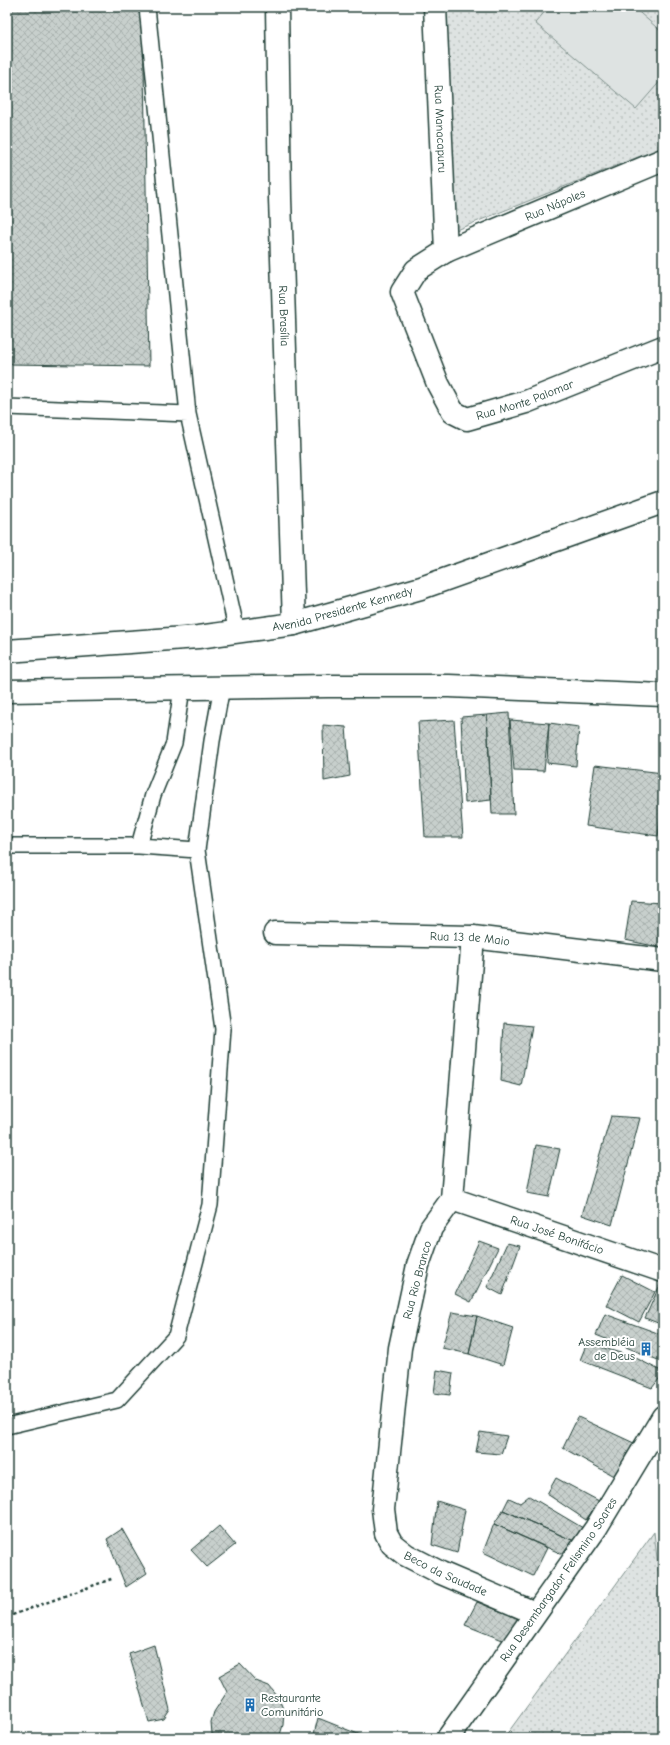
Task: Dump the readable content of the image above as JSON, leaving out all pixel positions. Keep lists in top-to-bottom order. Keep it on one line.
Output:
{"streets":{"street":["Rua Manacapuru","Rua Nápoles","Rua Brasília","Rua Monte Palomar","Avenida Presidente Kennedy","Rua 13 de Maio","Rua José Bonifácio","Rua Rio Branco","Beco da Saudade","Rua Desembargador Felismino Soares"]},"crossings":[["Rua Manacapuru","Rua Nápoles"],["Rua Manacapuru","Rua Monte Palomar"],["Rua Nápoles","Rua Monte Palomar"],["Rua Brasília","Avenida Presidente Kennedy"],["Rua José Bonifácio","Rua Rio Branco"],["Rua Rio Branco","Beco da Saudade"],["Beco da Saudade","Rua Desembargador Felismino Soares"]],"places":{"building":["Assembléia de Deus","Restaurante Comunitário"]}}
